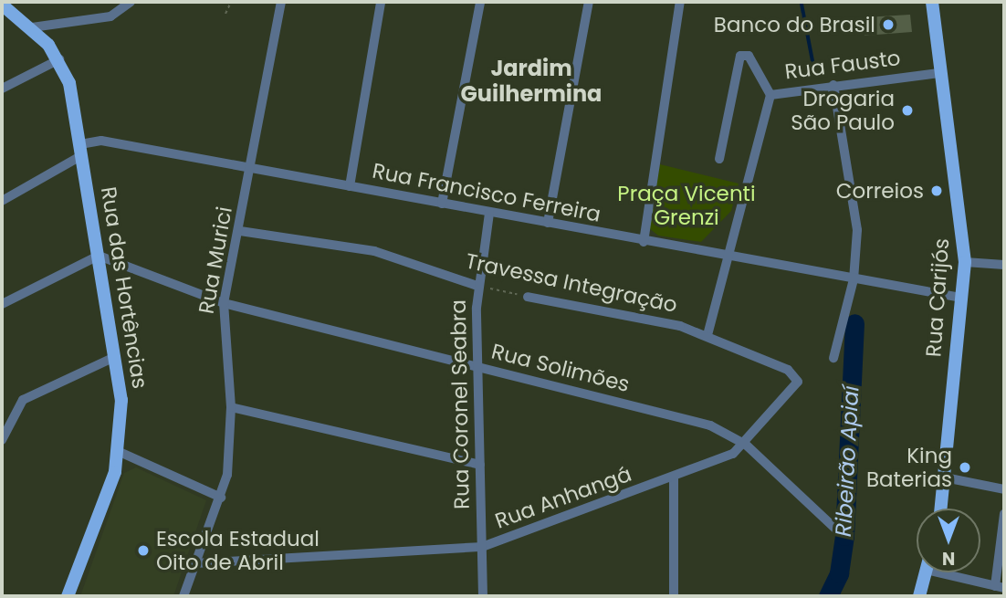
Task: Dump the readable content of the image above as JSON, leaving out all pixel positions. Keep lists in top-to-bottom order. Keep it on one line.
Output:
{"streets":{"main road":["Rua das Hortências","Rua Carijós"],"street":["Rua Fausto","Rua Francisco Ferreira","Rua Murici","Travessa Integração","Rua Solimões","Rua Coronel Seabra","Rua Anhangá"]},"crossings":[["Rua Fausto","Rua Francisco Ferreira"],["Rua Fausto","Travessa Integração"],["Rua Fausto","Rua Carijós"],["Rua Francisco Ferreira","Rua Murici"],["Rua Francisco Ferreira","Rua das Hortências"],["Rua Francisco Ferreira","Rua Carijós"],["Rua Francisco Ferreira","Rua Coronel Seabra"],["Rua Murici","Travessa Integração"],["Rua Murici","Rua Solimões"],["Rua Murici","Rua Anhangá"],["Travessa Integração","Rua Coronel Seabra"],["Travessa Integração","Rua Anhangá"],["Rua das Hortências","Rua Solimões"],["Rua Solimões","Rua Coronel Seabra"],["Rua Solimões","Rua Anhangá"],["Rua Coronel Seabra","Rua Anhangá"]],"districts":["Jardim Guilhermina"],"water":["Ribeirão Apiaí"],"parks":["Praça Vicenti Grenzi"],"places":["Banco do Brasil","Drogaria São Paulo","Correios","King Baterias","Escola Estadual Oito de Abril"],"north":"bottom"}
